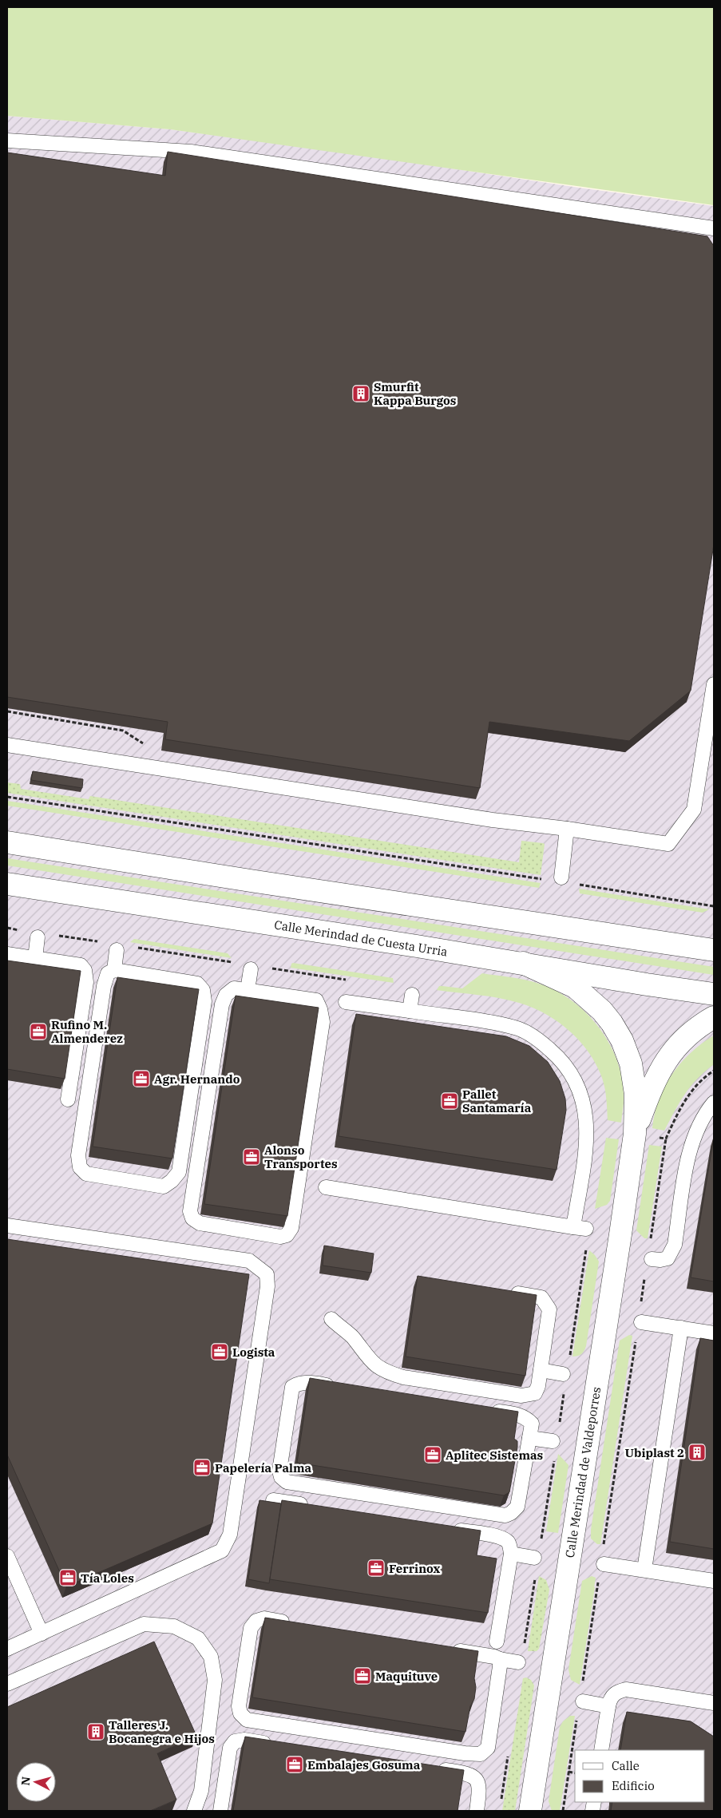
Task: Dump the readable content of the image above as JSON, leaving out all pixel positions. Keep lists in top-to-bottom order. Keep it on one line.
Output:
{"streets":{"street":["Calle Merindad de Cuesta Urria","Calle Merindad de Valdeporres"]},"crossings":[["Calle Merindad de Cuesta Urria","Calle Merindad de Valdeporres"]],"places":{"building":["Smurfit Kappa Burgos","Ubiplast 2","Talleres J. Bocanegra e Hijos"],"office":["Rufino M. Almenderez","Agr. Hernando","Pallet Santamaría","Alonso Transportes","Logista","Aplitec Sistemas","Papelería Palma","Ferrinox","Tía Loles","Maquituve","Embalajes Gosuma"]},"legend":["Calle","Edificio"],"north":"left"}
